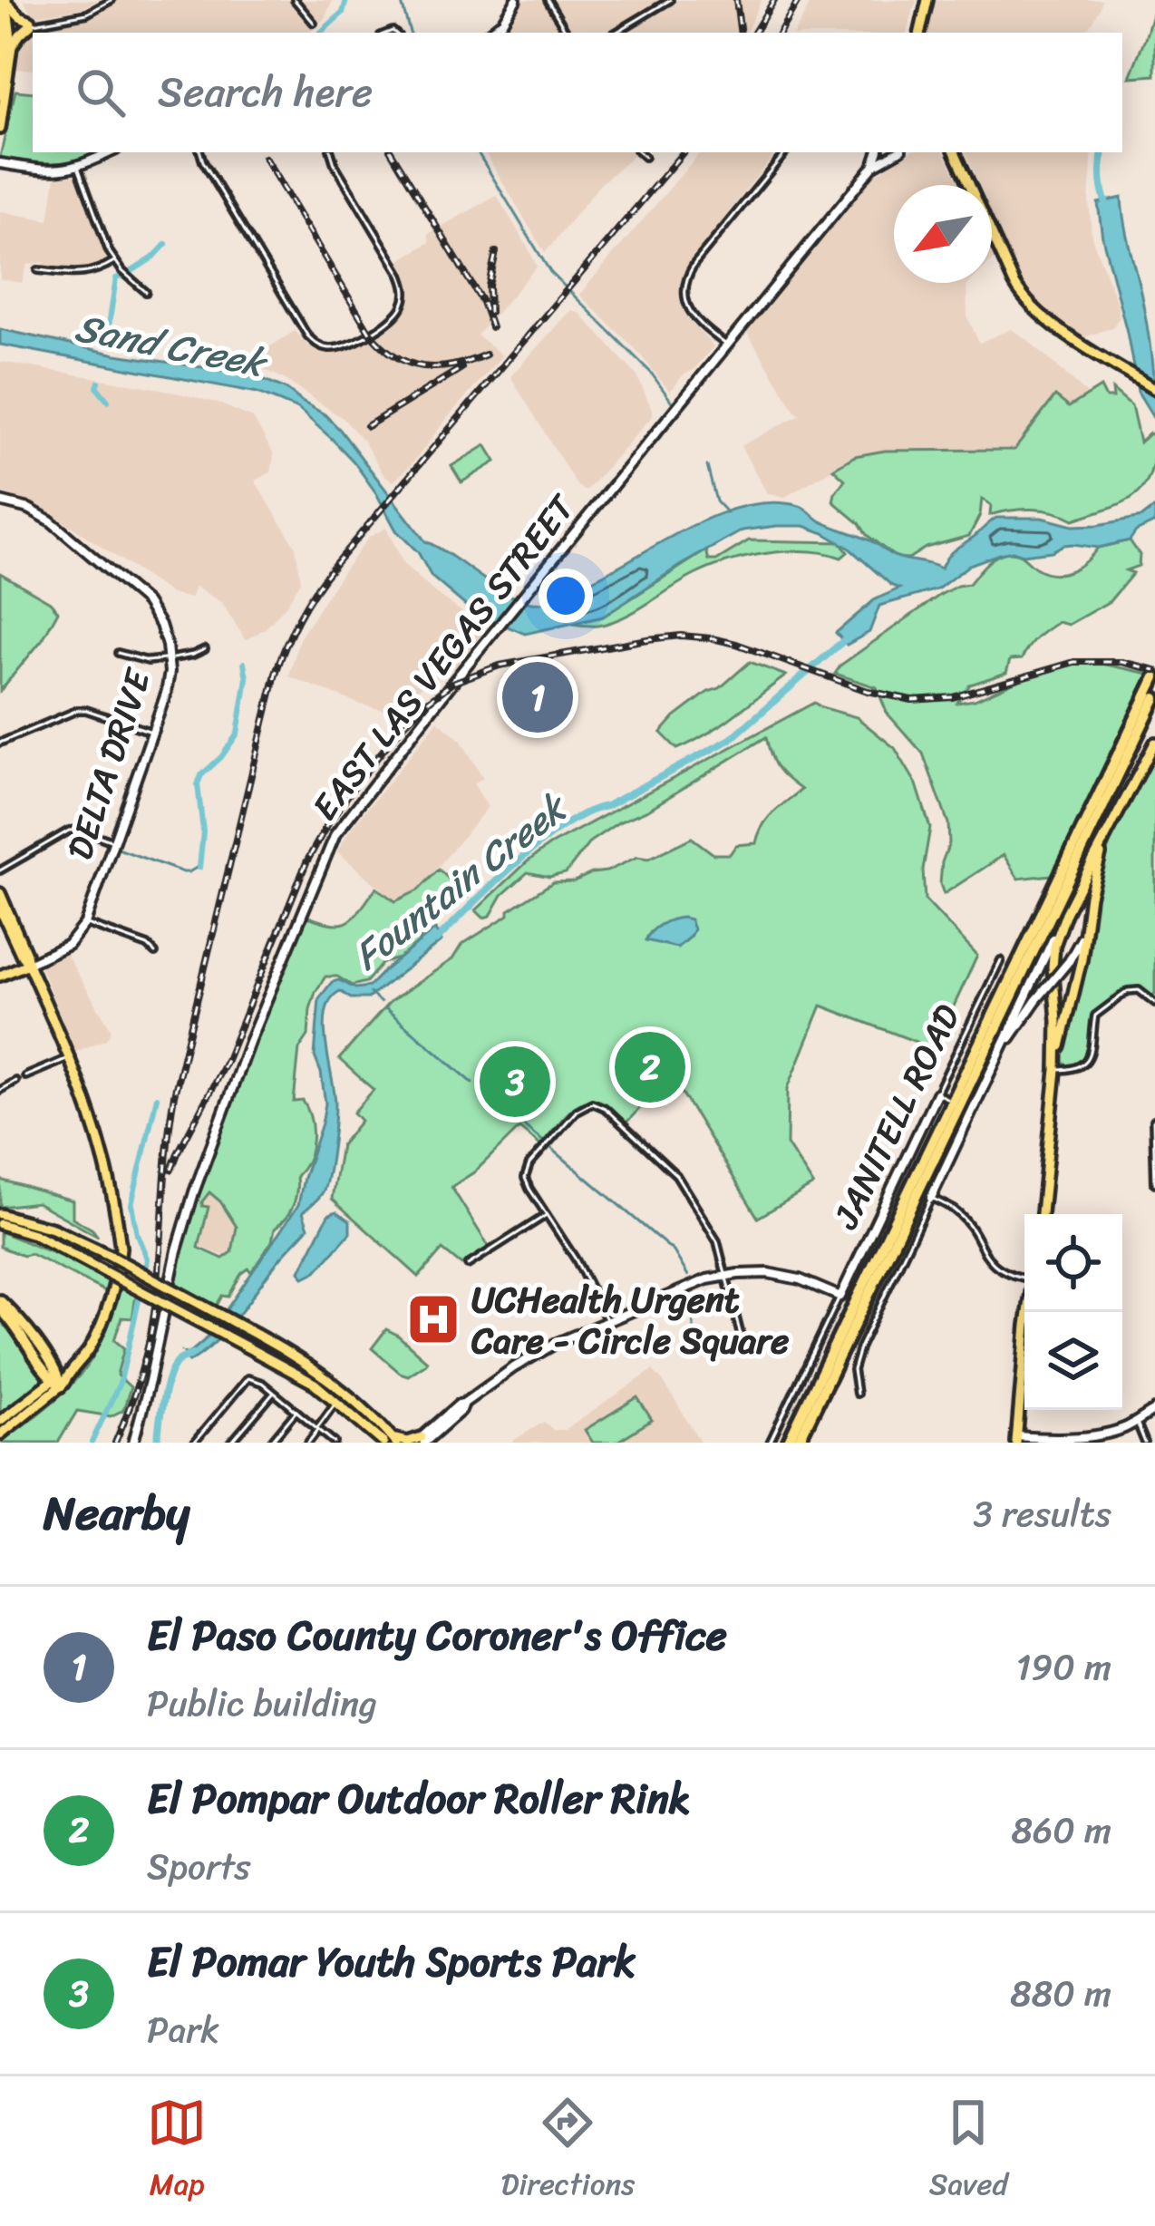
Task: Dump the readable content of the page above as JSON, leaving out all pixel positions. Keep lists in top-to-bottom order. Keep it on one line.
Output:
{"streets":{"street":["EAST LAS VEGAS STREET","DELTA DRIVE","JANITELL ROAD"]},"water":["Sand Creek","Fountain Creek"],"places":{"hospital":["UCHealth Urgent Care - Circle Square"]},"north":"bottom left","page":{"search":"Search here","pins":["1","2","3"],"heading":["Nearby","3 results"],"list":[{"mark":"1","name":"El Paso County Coroner's Office","note":"Public building","value":"190 m"},{"mark":"2","name":"El Pompar Outdoor Roller Rink","note":"Sports","value":"860 m"},{"mark":"3","name":"El Pomar Youth Sports Park","note":"Park","value":"880 m"}],"nav":["Map","Directions","Saved"]}}
